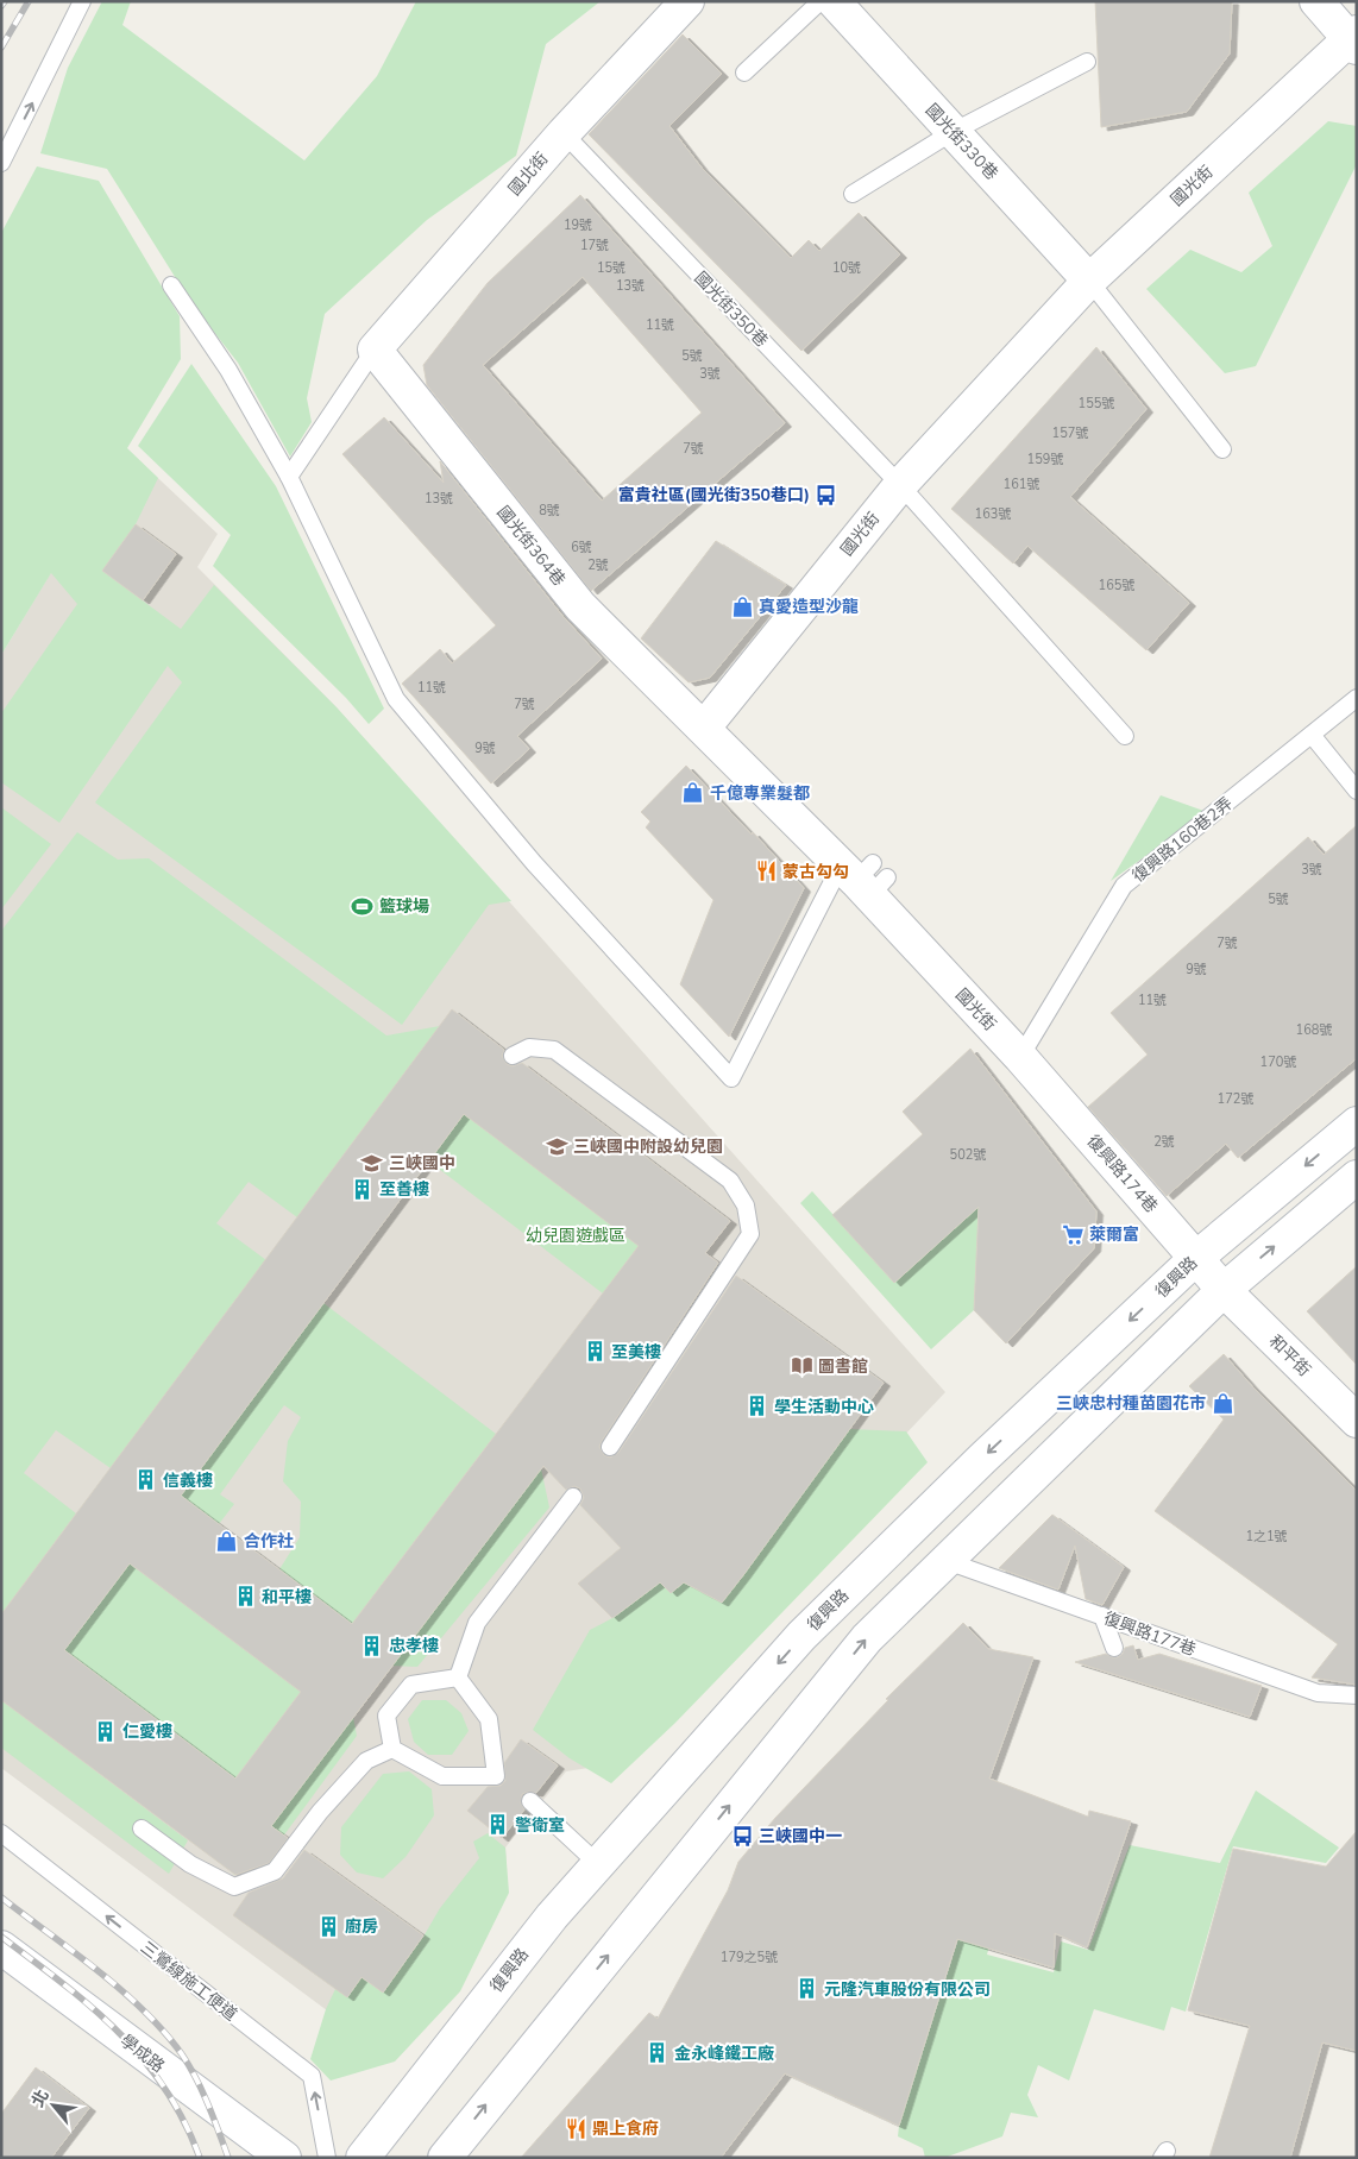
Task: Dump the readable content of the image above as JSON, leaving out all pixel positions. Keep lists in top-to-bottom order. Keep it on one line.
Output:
{"streets":{"street":["國光街330巷","國北街","國光街","國光街364巷","復興路174巷","復興路","和平街","學成路"],"lane":["國光街350巷","復興路160巷2弄","復興路177巷","三鶯線施工便道"]},"crossings":[["國光街330巷","國光街"],["國北街","國光街350巷"],["國北街","國光街364巷"],["國光街","國光街350巷"],["國光街","國光街364巷"],["國光街","復興路160巷2弄"],["國光街","復興路174巷"],["復興路160巷2弄","復興路174巷"],["復興路174巷","復興路"],["復興路174巷","和平街"]],"one_way":["三鶯線施工便道"],"parks":["幼兒園遊戲區"],"places":{"bus stop":["富貴社區(國光街350巷口)","三峽國中一"],"shop":["真愛造型沙龍","千億專業髮都","三峽忠村種苗園花市","合作社"],"restaurant":["蒙古勾勾","鼎上食府"],"sports":["籃球場"],"school or university":["三峽國中附設幼兒園","三峽國中"],"building":["至善樓","至美樓","學生活動中心","信義樓","和平樓","忠孝樓","仁愛樓","警衛室","廚房","元隆汽車股份有限公司","金永峰鐵工廠"],"supermarket":["萊爾富"],"library":["圖書館"]},"house_numbers":["19號","17號","15號","10號","13號","11號","5號","3號","155號","157號","7號","159號","161號","13號","8號","163號","6號","2號","165號","11號","7號","9號","3號","5號","7號","9號","11號","168號","170號","172號","2號","502號","1之1號","179之5號"],"north":"top left"}
